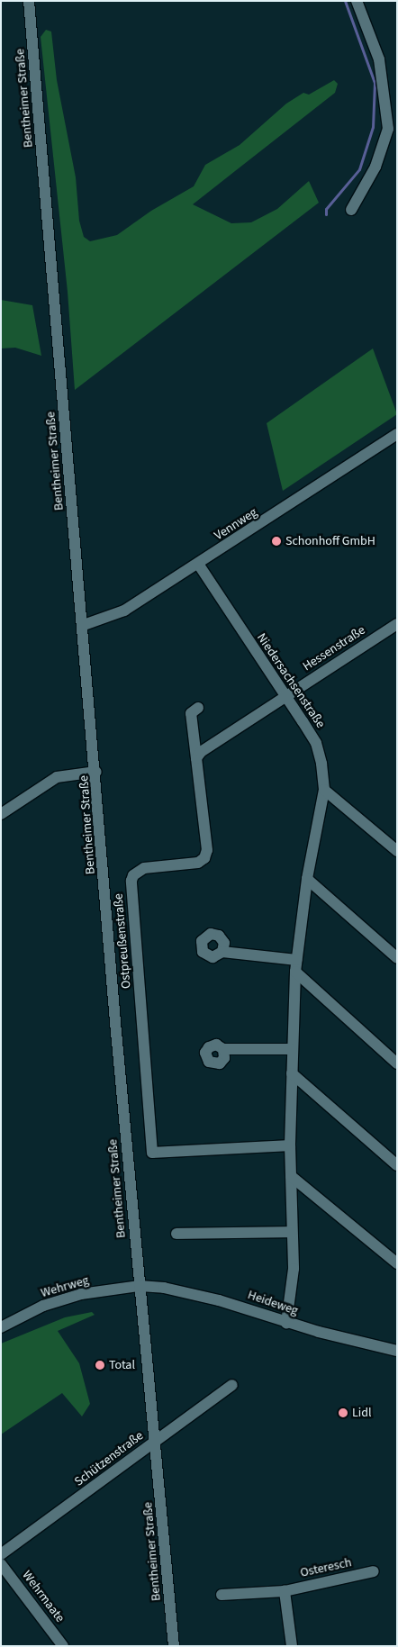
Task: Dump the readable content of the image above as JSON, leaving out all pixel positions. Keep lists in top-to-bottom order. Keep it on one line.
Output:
{"streets":{"street":["Bentheimer Straße","Vennweg","Hessenstraße","Niedersachsenstraße","Ostpreußenstraße","Wehrweg","Heideweg","Schützenstraße","Osteresch","Wehrmaate"]},"crossings":[["Bentheimer Straße","Vennweg"],["Bentheimer Straße","Wehrweg"],["Bentheimer Straße","Heideweg"],["Bentheimer Straße","Schützenstraße"],["Vennweg","Niedersachsenstraße"],["Hessenstraße","Niedersachsenstraße"],["Niedersachsenstraße","Ostpreußenstraße"],["Niedersachsenstraße","Heideweg"],["Wehrweg","Heideweg"]],"places":["Schonhoff GmbH","Total","Lidl"]}
